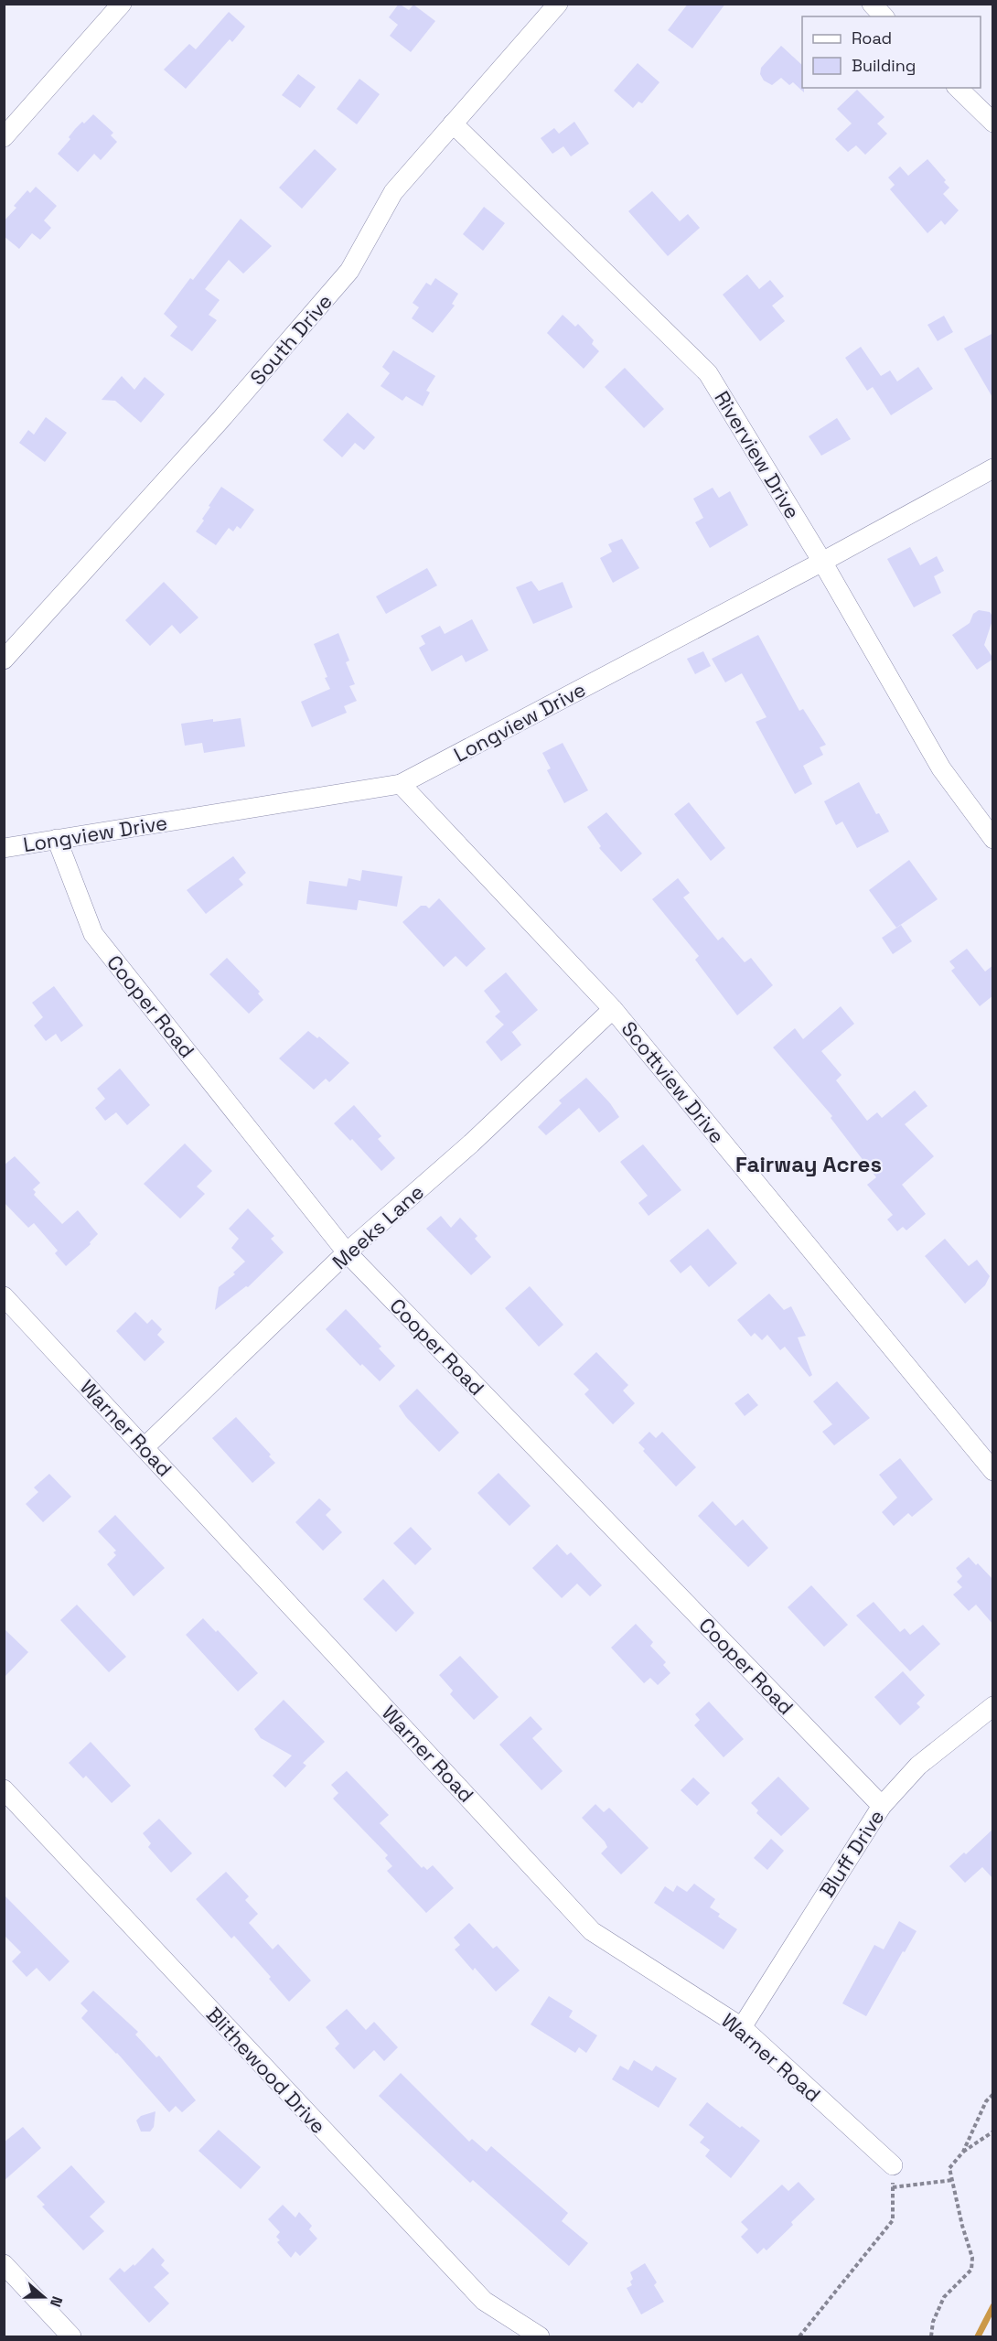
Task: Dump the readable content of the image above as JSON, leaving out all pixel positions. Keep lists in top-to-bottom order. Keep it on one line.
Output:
{"streets":{"street":["South Drive","Riverview Drive","Longview Drive","Cooper Road","Scottview Drive","Meeks Lane","Warner Road","Bluff Drive","Blithewood Drive"]},"crossings":[["South Drive","Riverview Drive"],["Riverview Drive","Longview Drive"],["Longview Drive","Cooper Road"],["Longview Drive","Scottview Drive"],["Cooper Road","Meeks Lane"],["Cooper Road","Bluff Drive"],["Scottview Drive","Meeks Lane"],["Meeks Lane","Warner Road"],["Warner Road","Bluff Drive"]],"districts":["Fairway Acres"],"legend":["Road","Building"],"north":"right"}
